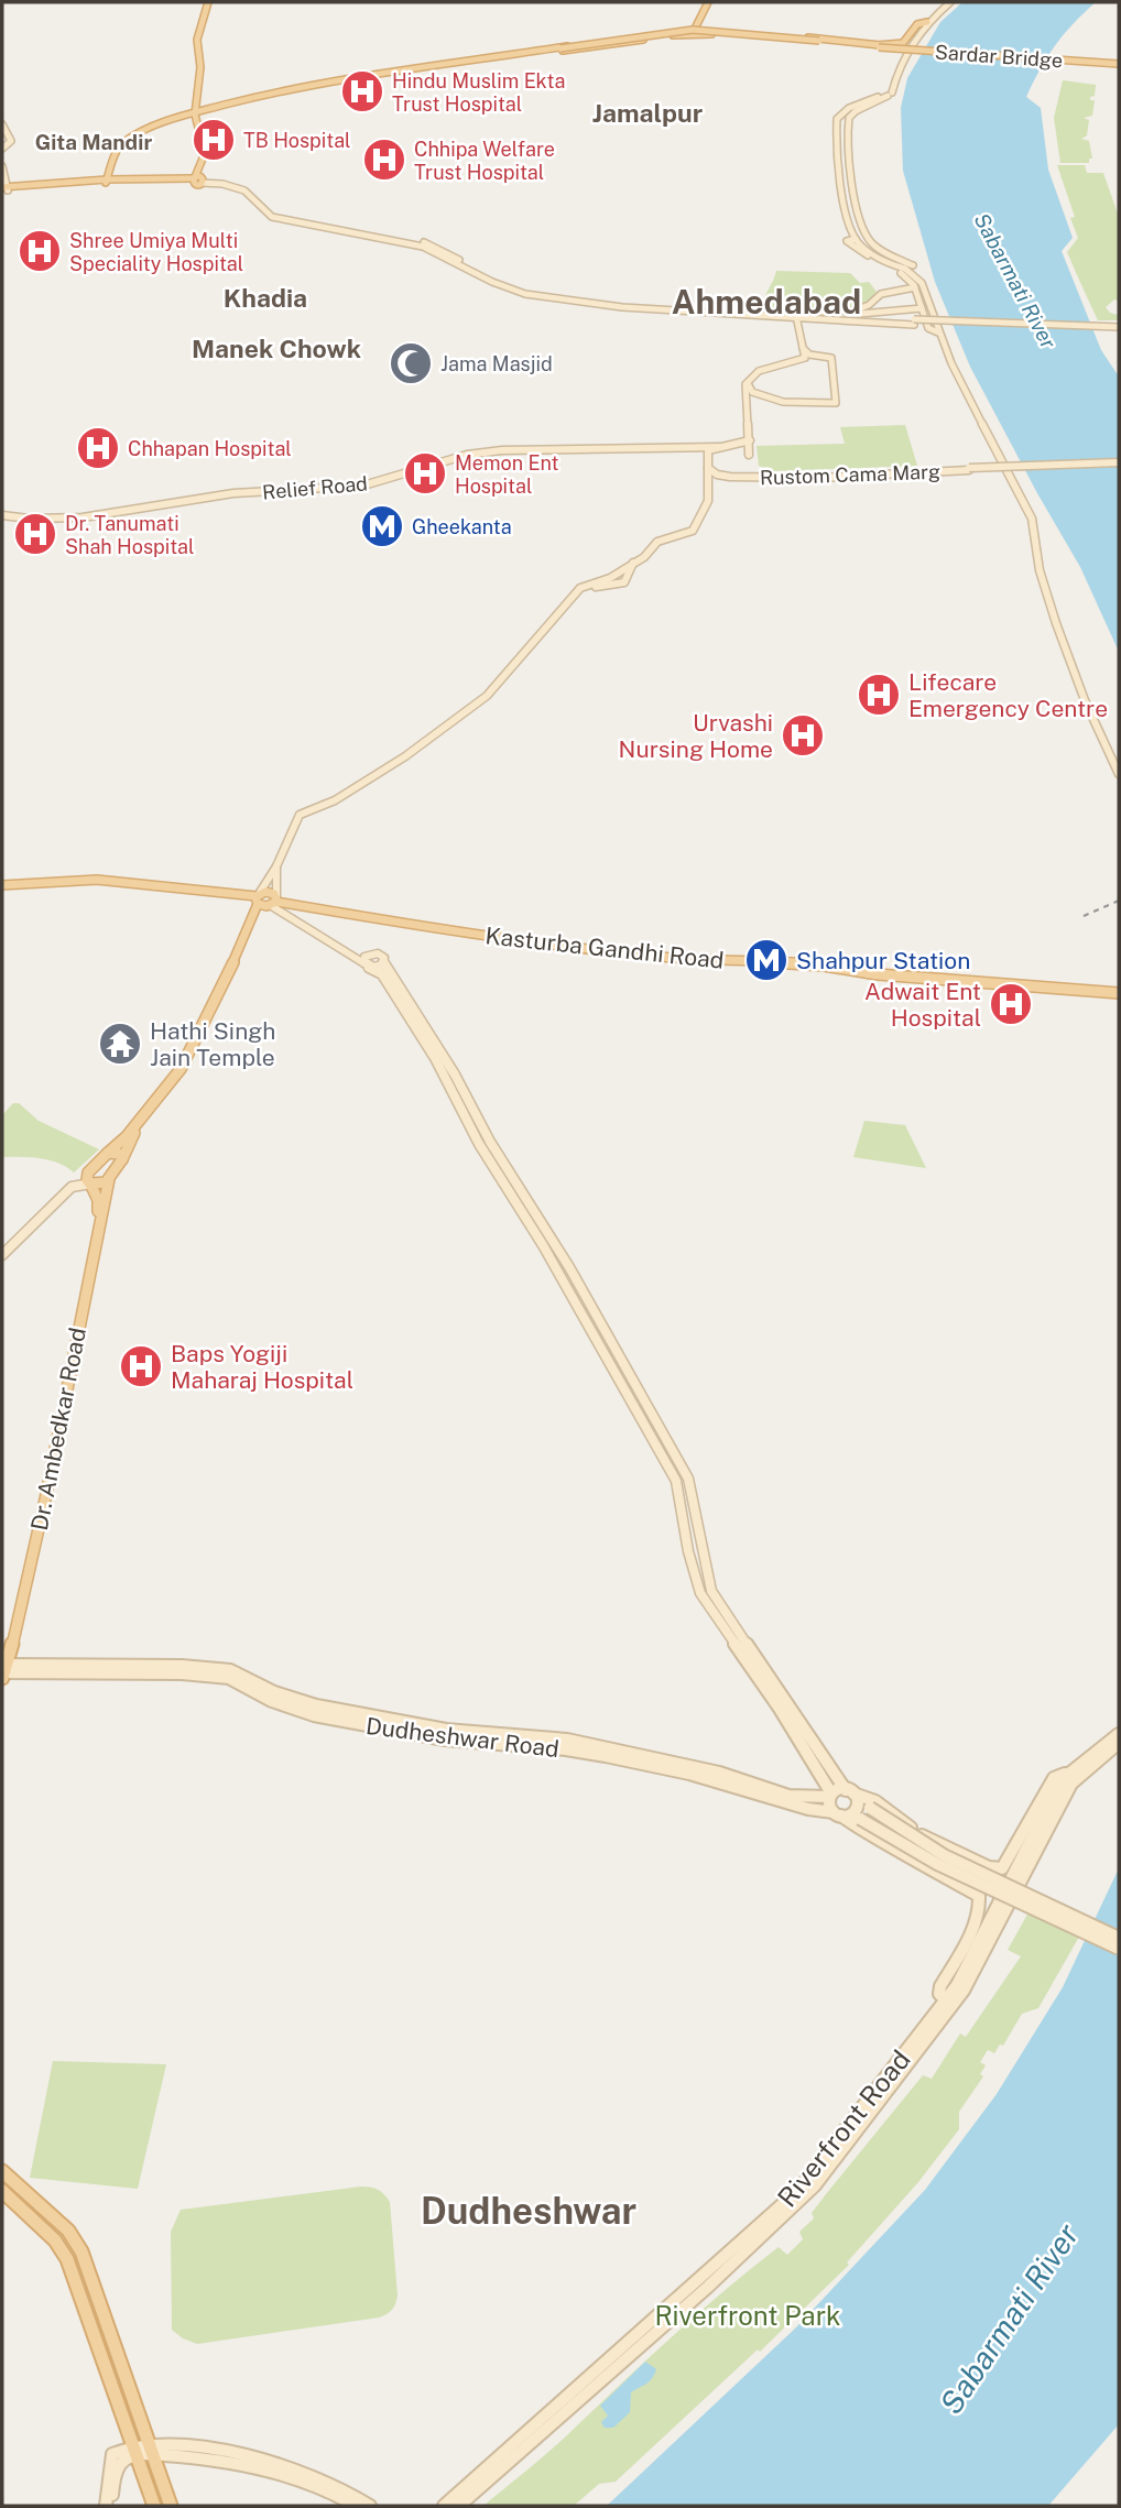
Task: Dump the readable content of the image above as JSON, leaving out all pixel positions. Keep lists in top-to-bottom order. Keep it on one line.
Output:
{"streets":{"main road":["Sardar Bridge","Rustom Cama Marg","Relief Road","Kasturba Gandhi Road","Dr. Ambedkar Road","Dudheshwar Road","Riverfront Road"]},"crossings":[["Dr. Ambedkar Road","Dudheshwar Road"]],"districts":["Jamalpur","Gita Mandir","Khadia","Ahmedabad","Manek Chowk","Dudheshwar"],"water":["Sabarmati River"],"parks":["Riverfront Park"],"places":{"hospital":["Hindu Muslim Ekta Trust Hospital","TB Hospital","Chhipa Welfare Trust Hospital","Shree Umiya Multi Speciality Hospital","Chhapan Hospital","Memon Ent Hospital","Dr. Tanumati Shah Hospital","Lifecare Emergency Centre","Urvashi Nursing Home","Adwait Ent Hospital","Baps Yogiji Maharaj Hospital"],"mosque":["Jama Masjid"],"metro station":["Gheekanta","Shahpur Station"],"temple":["Hathi Singh Jain Temple"]}}
